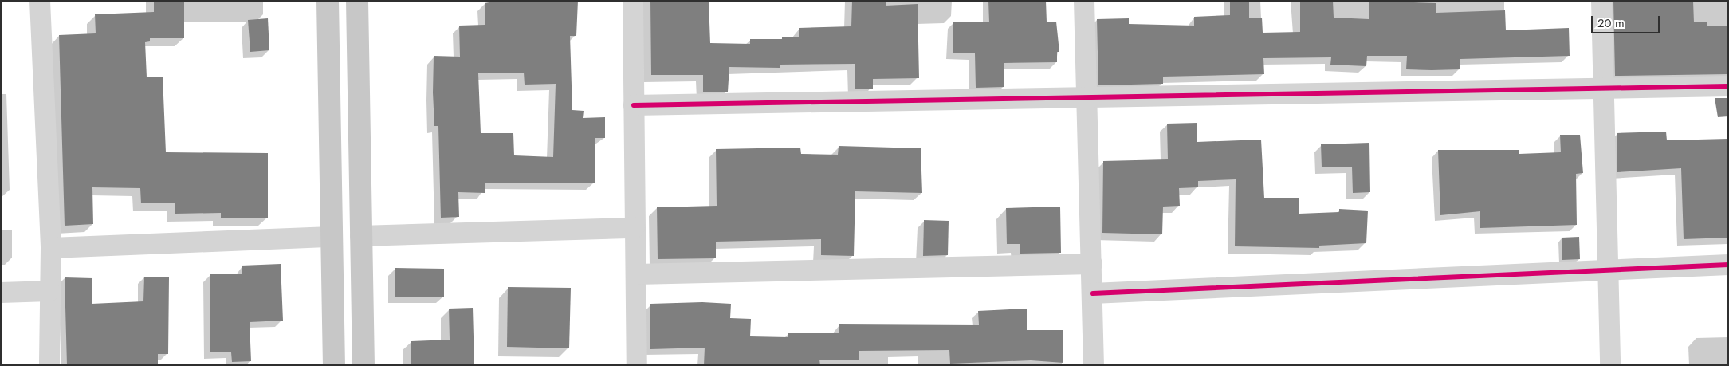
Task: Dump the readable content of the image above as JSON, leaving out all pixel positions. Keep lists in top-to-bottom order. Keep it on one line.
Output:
{"scale_bar":"20 m"}
